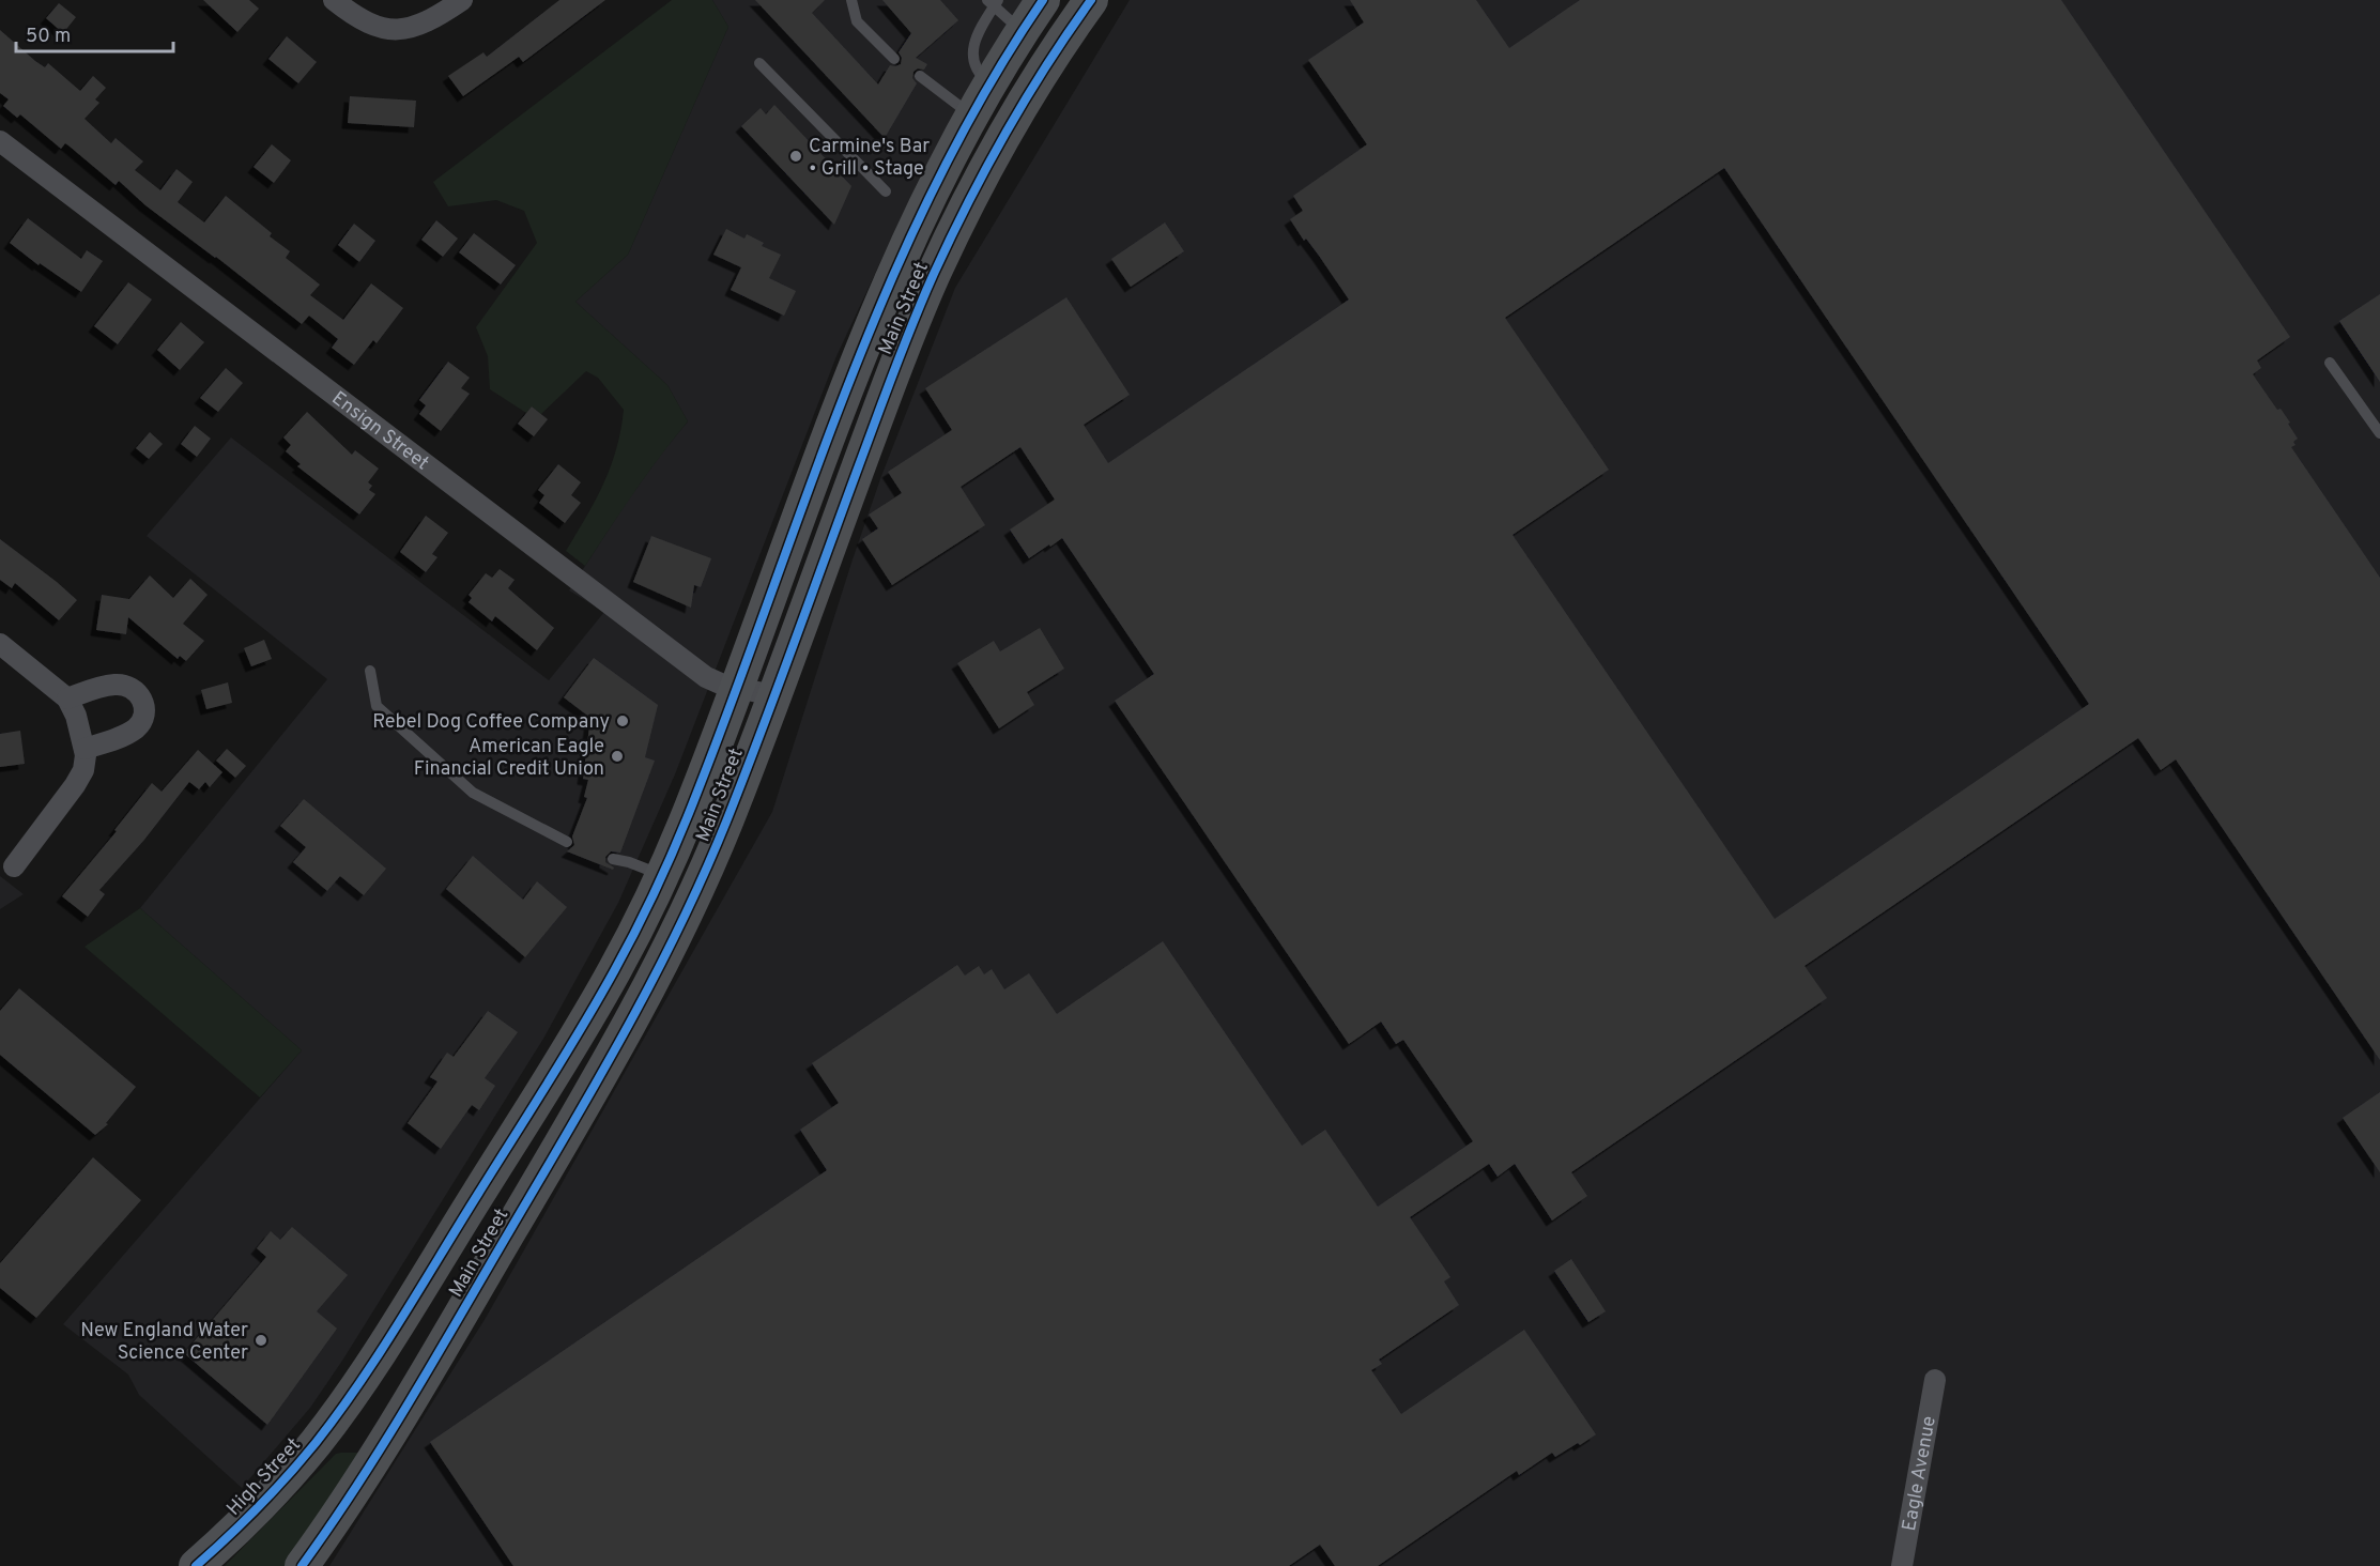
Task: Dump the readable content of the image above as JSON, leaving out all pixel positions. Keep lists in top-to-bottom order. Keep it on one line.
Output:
{"streets":{"main road":["Main Street","High Street"],"street":["Ensign Street","Eagle Avenue"]},"crossings":[["Main Street","Ensign Street"],["Main Street","High Street"]],"places":["Carmine's Bar • Grill • Stage","Rebel Dog Coffee Company","American Eagle Financial Credit Union","New England Water Science Center"],"scale_bar":"50 m"}
